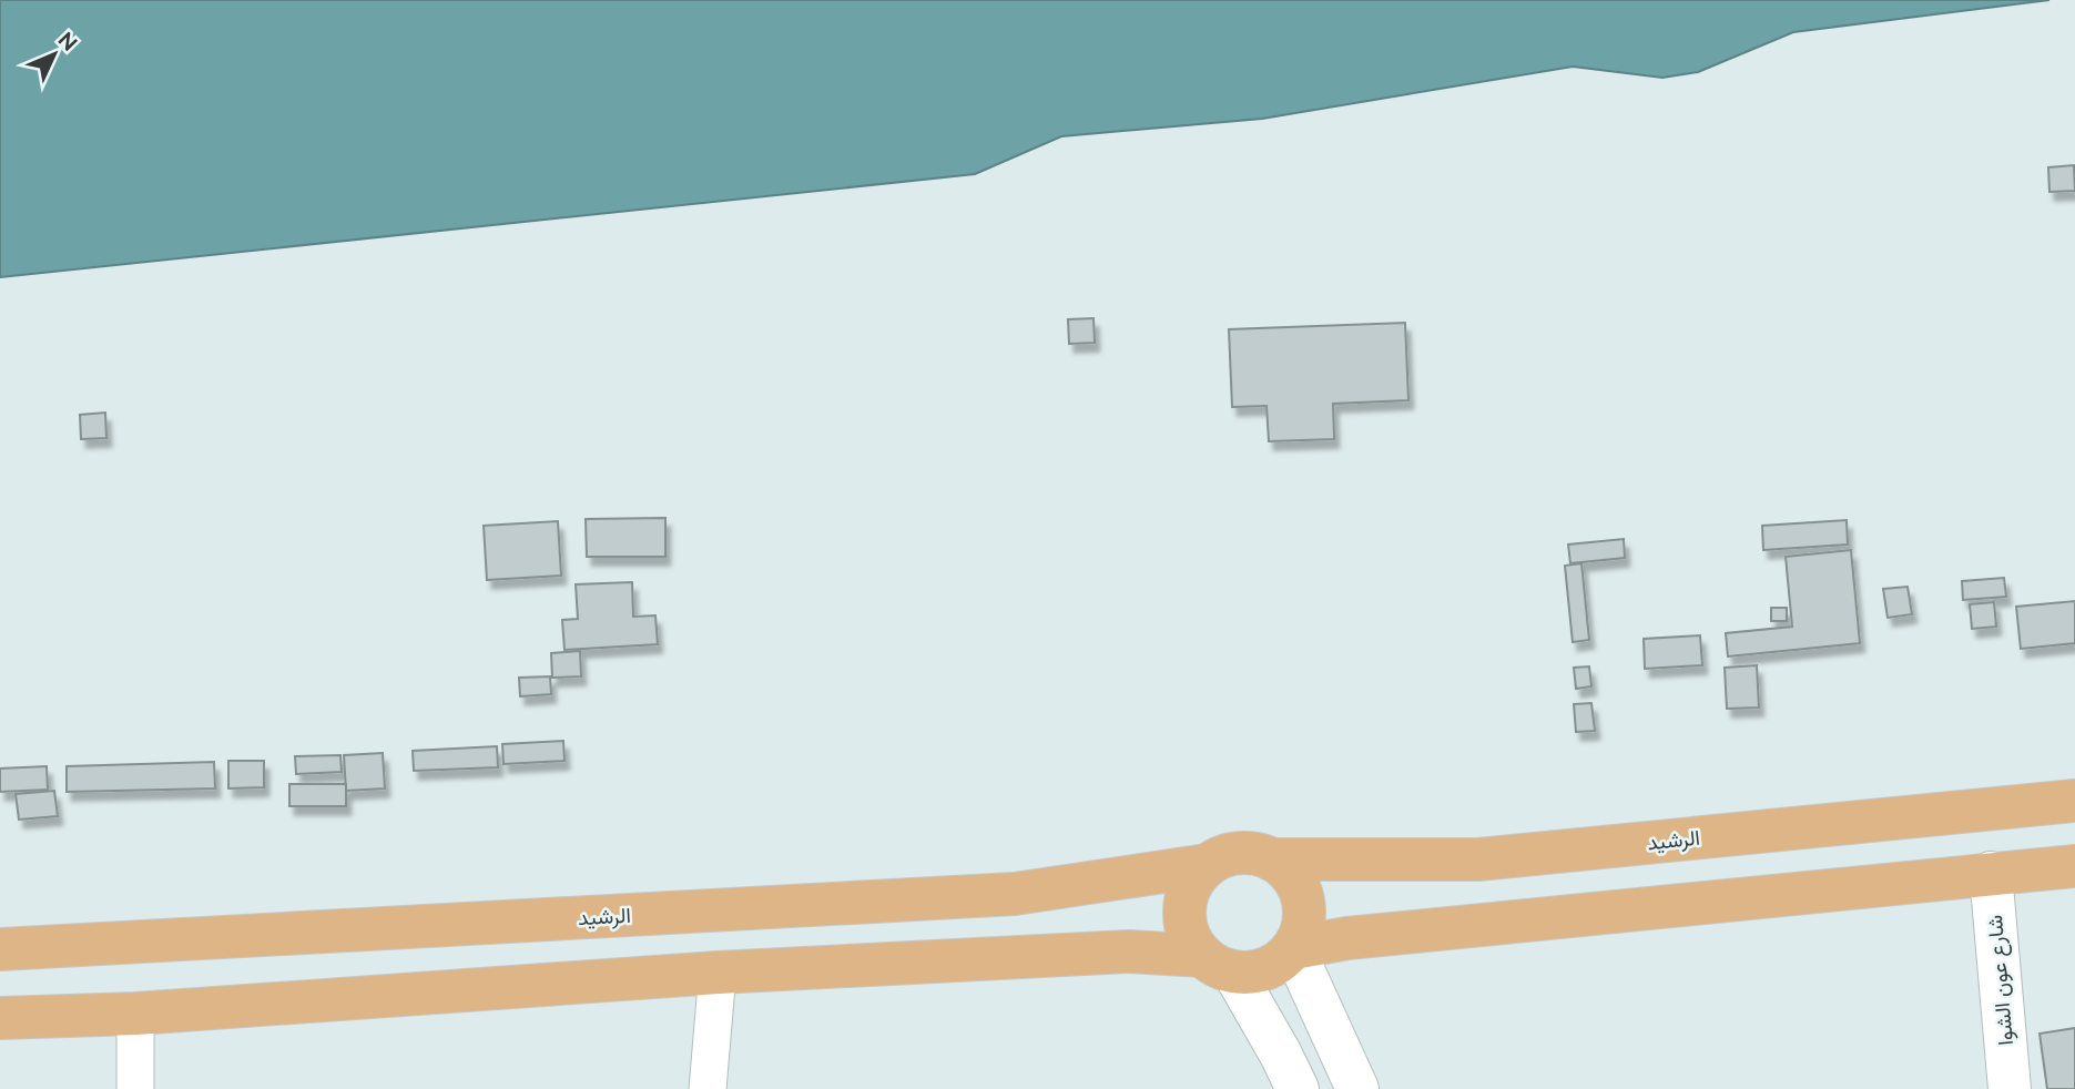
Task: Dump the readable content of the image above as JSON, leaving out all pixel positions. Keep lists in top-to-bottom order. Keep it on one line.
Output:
{"streets":{"main road":["الرشيد","شارع عون الشوا"]},"north":"top right"}
